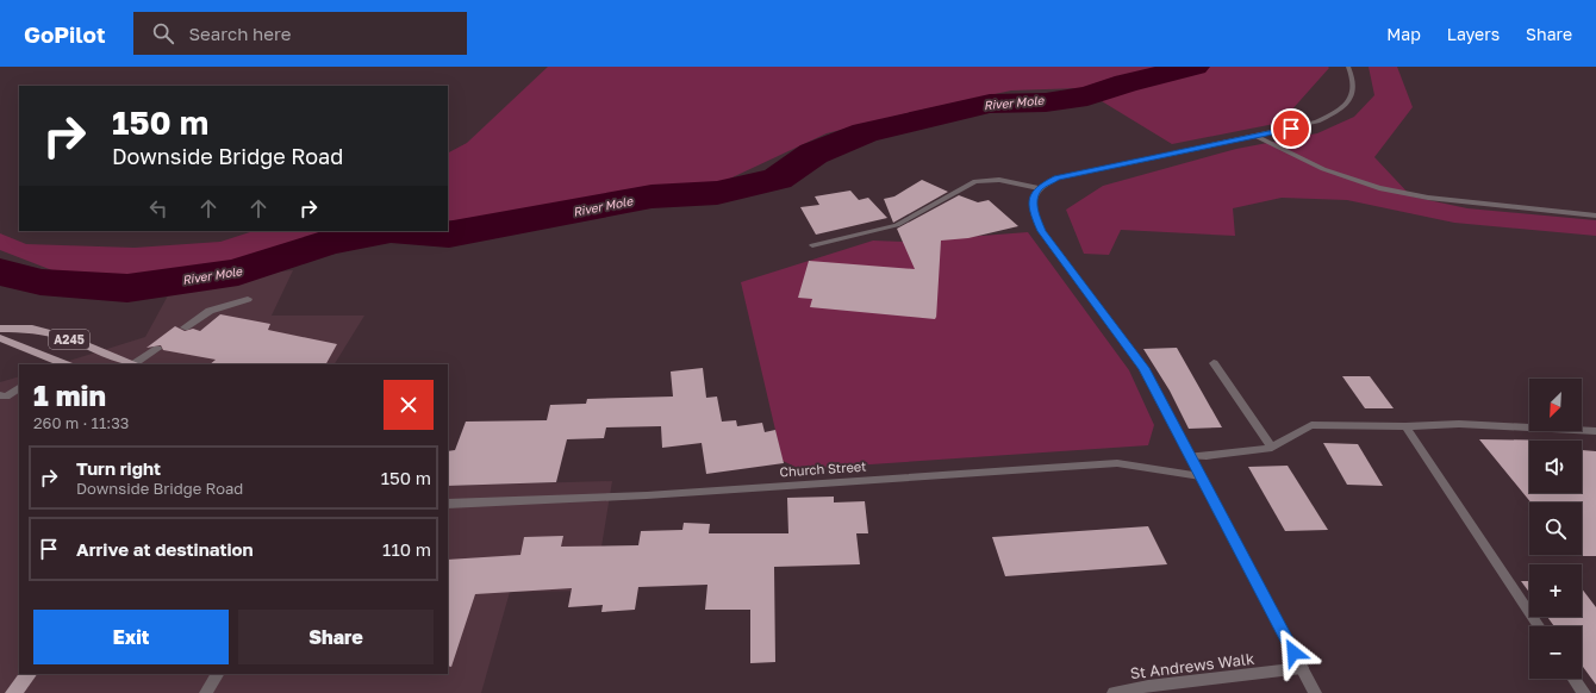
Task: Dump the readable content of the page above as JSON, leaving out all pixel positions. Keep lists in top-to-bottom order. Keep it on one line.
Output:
{"streets":{"main road":["A245"],"street":["Church Street","St Andrews Walk"]},"water":["River Mole"],"north":"bottom left","page":{"header":"GoPilot","search":"Search here","nav":["Map","Layers","Share"],"turn":["150 m","Downside Bridge Road"],"heading":["1 min","260 m · 11:33"],"map_buttons":["+","−"],"list":[{"name":"Turn right","note":"Downside Bridge Road","value":"150 m"},{"name":"Arrive at destination","value":"110 m"}],"buttons":["Exit","Share"]}}
